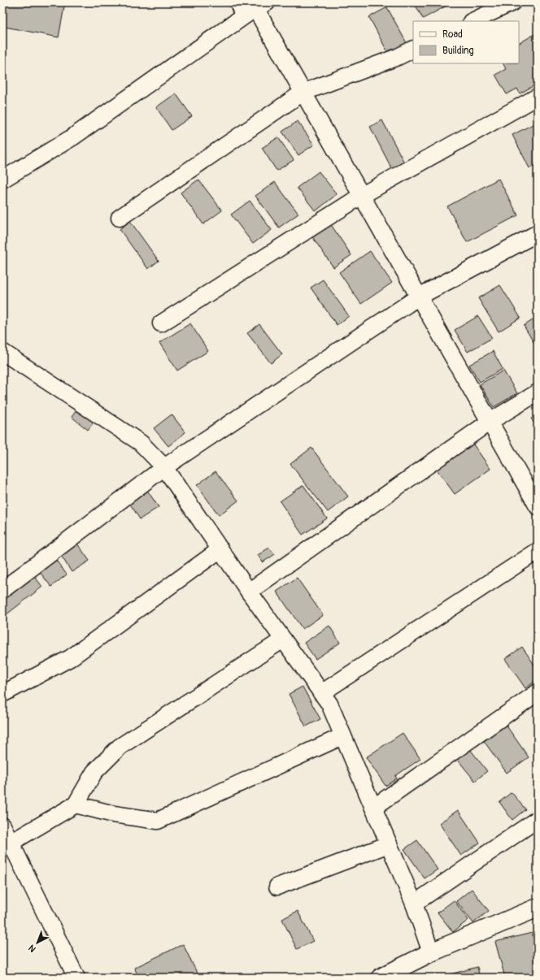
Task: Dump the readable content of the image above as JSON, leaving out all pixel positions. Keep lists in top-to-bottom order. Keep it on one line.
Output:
{"legend":["Road","Building"],"north":"bottom left"}
